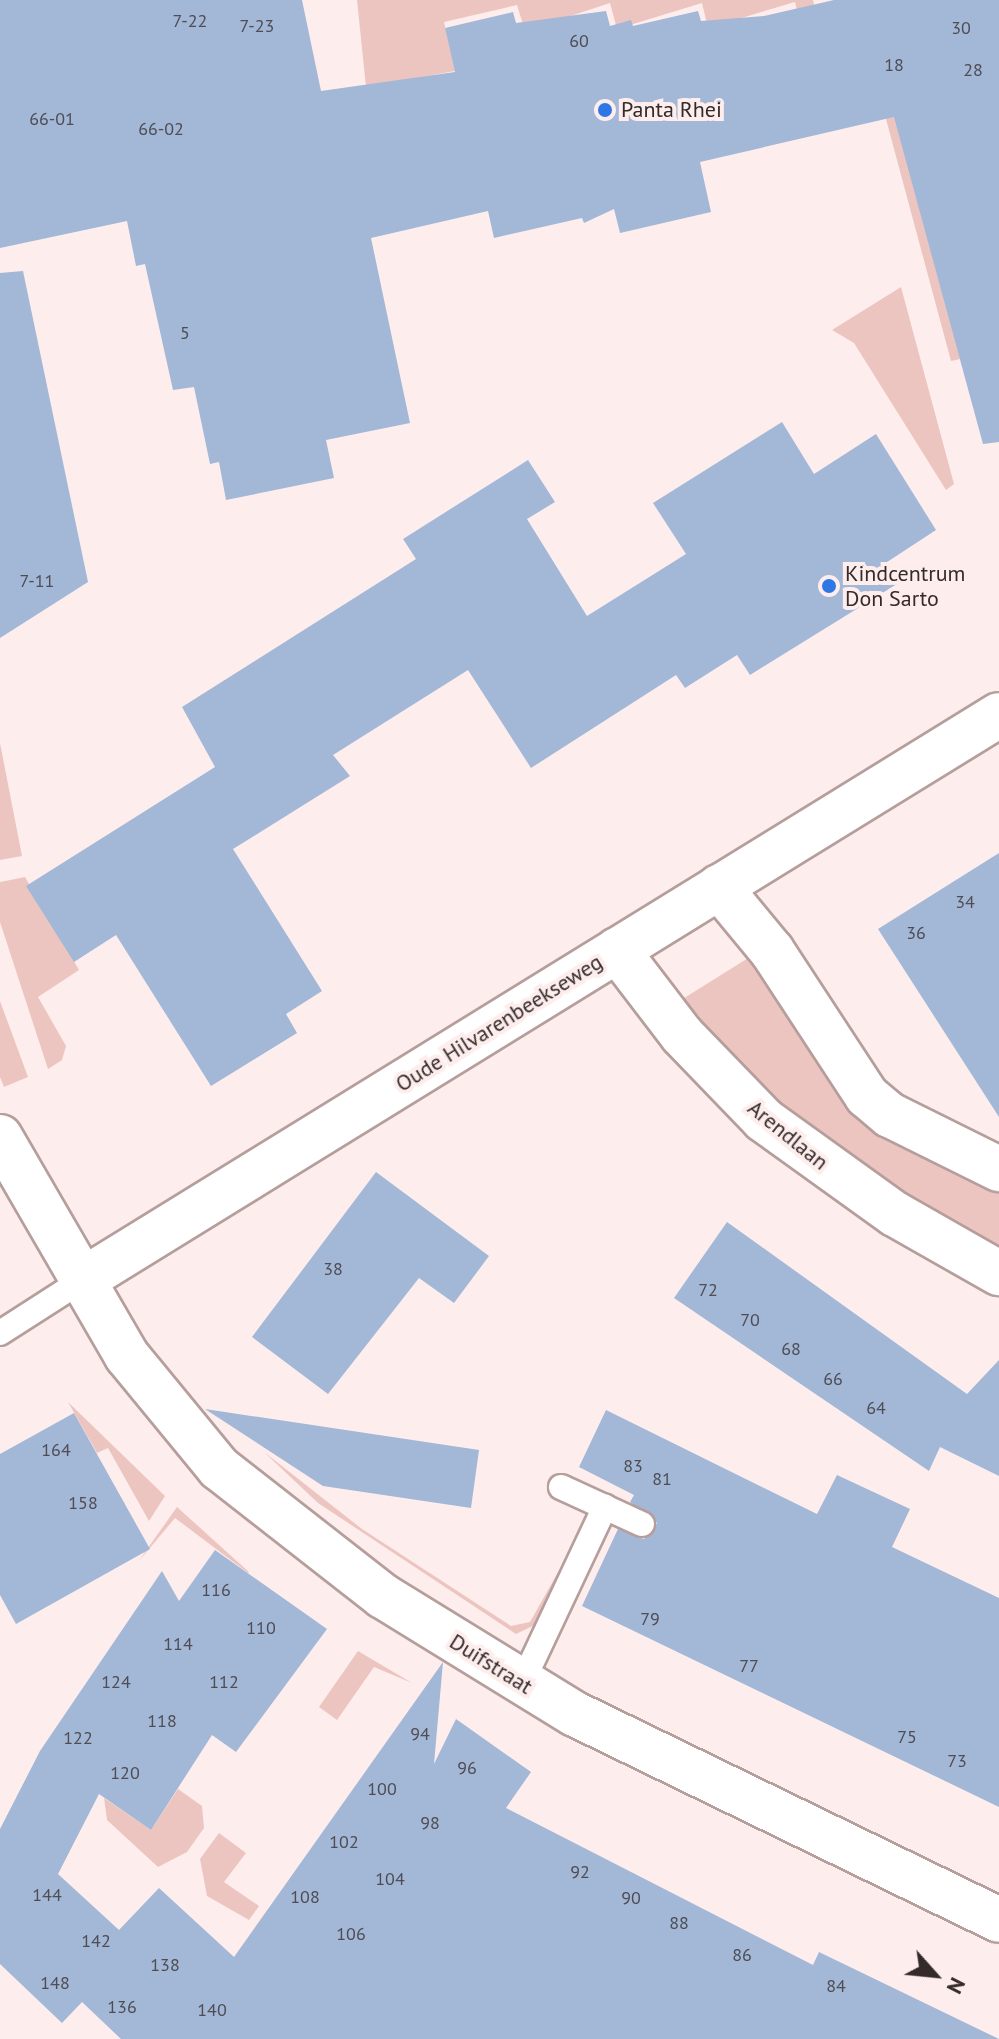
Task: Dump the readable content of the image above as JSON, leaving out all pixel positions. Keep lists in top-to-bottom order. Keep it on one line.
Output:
{"streets":{"street":["Oude Hilvarenbeekseweg","Arendlaan","Duifstraat"]},"crossings":[["Oude Hilvarenbeekseweg","Arendlaan"],["Oude Hilvarenbeekseweg","Duifstraat"]],"places":["Panta Rhei","Kindcentrum Don Sarto"],"house_numbers":["7-22","7-23","30","60","18","28","66-01","66-02","5","7-11","34","36","38","72","70","68","66","64","164","83","81","158","116","79","110","114","77","124","112","118","94","75","122","73","96","120","100","98","102","92","104","144","108","90","88","106","142","86","138","148","84","136","140"],"north":"bottom right"}
